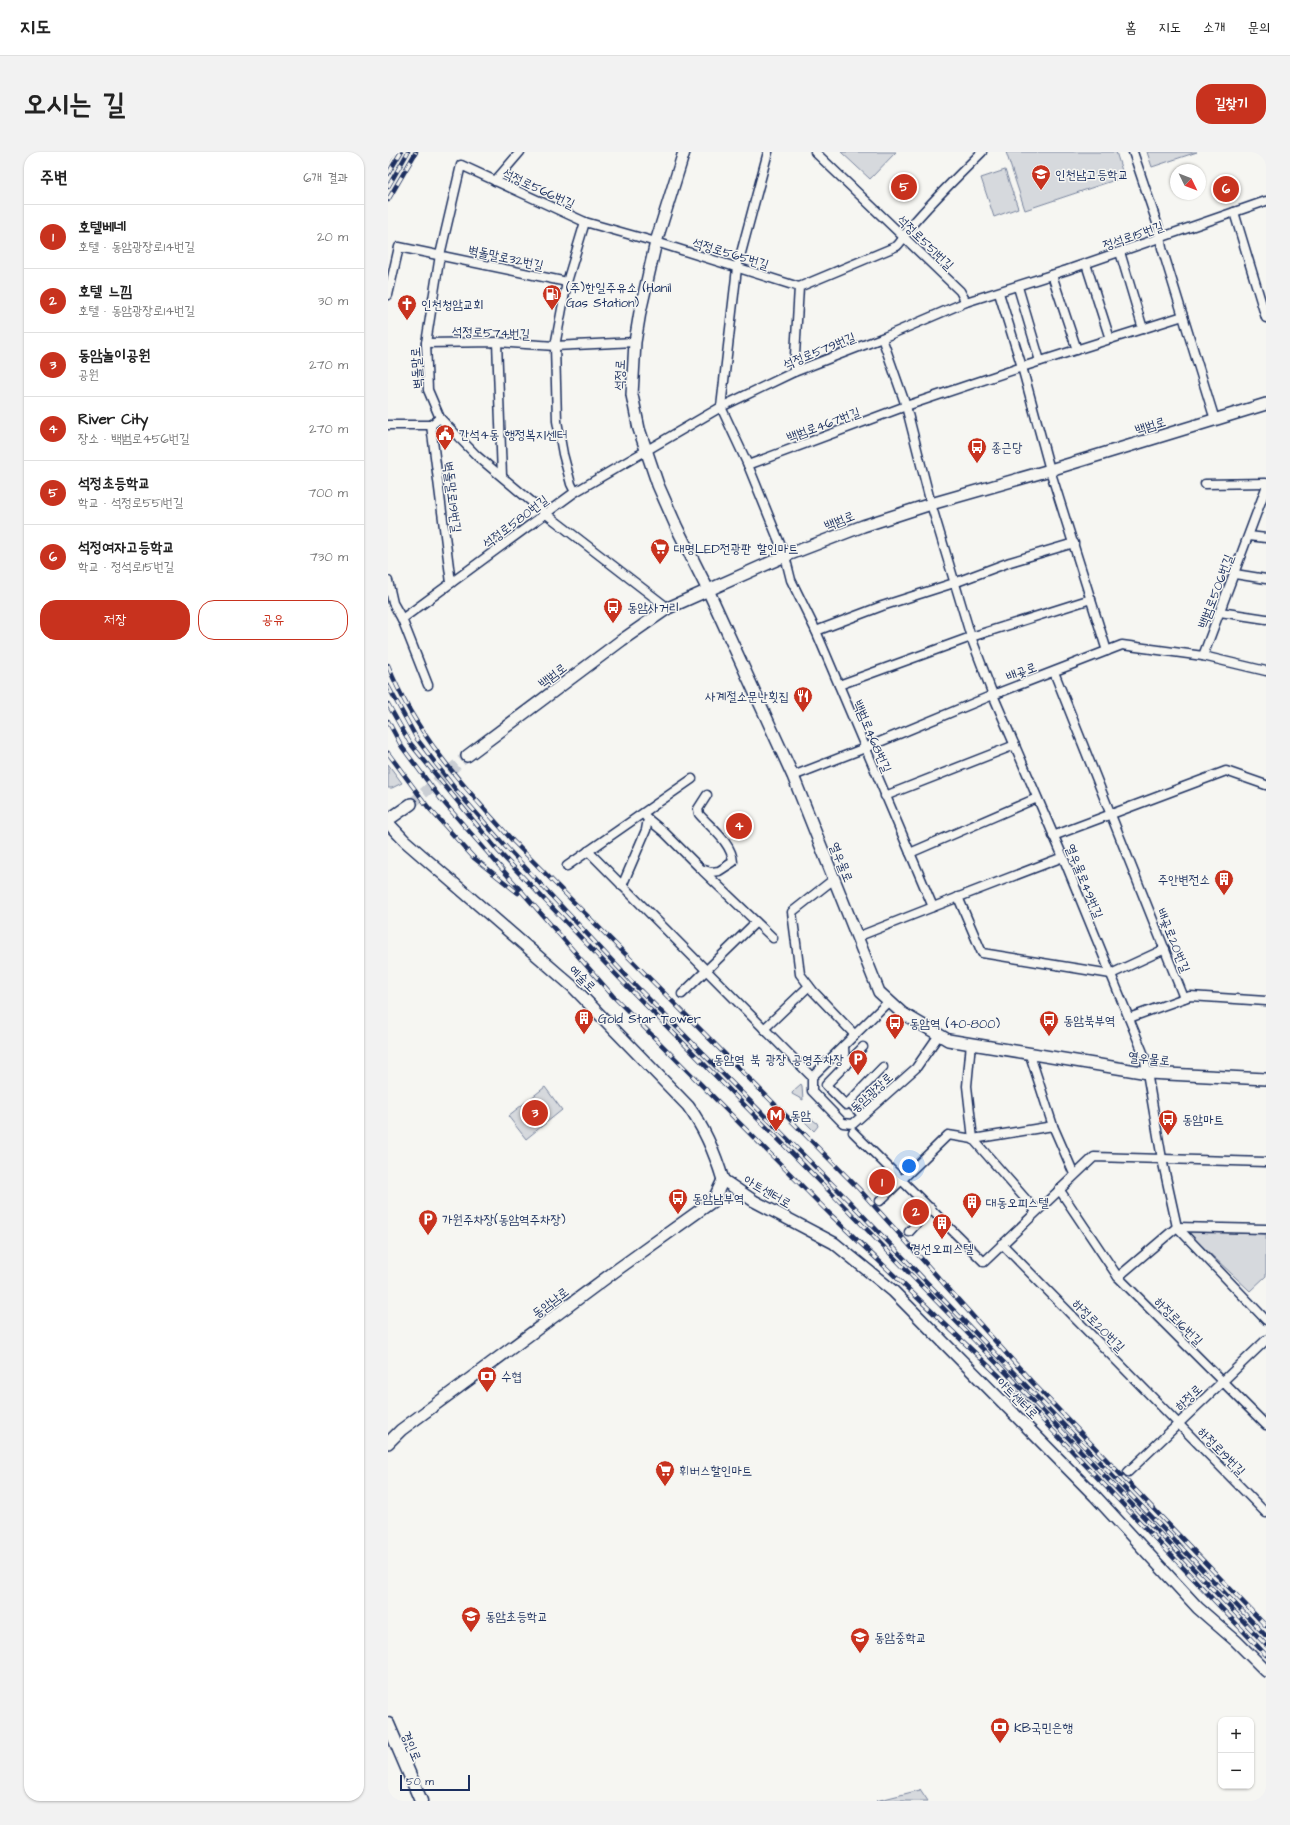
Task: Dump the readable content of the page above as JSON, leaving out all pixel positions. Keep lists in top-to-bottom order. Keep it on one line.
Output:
{"streets":{"main road":["석정로","백범로","열우물로","예술로","아트센터로","동암남로","경인로"],"street":["석정로566번길","정석로15번길","석정로551번길","석정로565번길","벽돌말로32번길","석정로574번길","석정로579번길","벽돌말로","백범로467번길","벽돌말로19번길","석정로580번길","백범로506번길","배곶로","백범로468번길","열우물로49번길","배곶로20번길","동암광장로","하정로16번길","하정로20번길","하정로","하정로19번길"]},"crossings":[["석정로566번길","석정로565번길"],["석정로566번길","벽돌말로32번길"],["석정로566번길","석정로574번길"],["석정로566번길","벽돌말로"],["석정로566번길","석정로"],["정석로15번길","석정로579번길"],["석정로551번길","석정로579번길"],["석정로565번길","석정로"],["벽돌말로32번길","벽돌말로"],["석정로574번길","벽돌말로"],["석정로574번길","석정로"],["석정로579번길","석정로"],["석정로579번길","석정로580번길"],["석정로579번길","열우물로49번길"],["벽돌말로","백범로"],["벽돌말로","석정로580번길"],["석정로","백범로"],["석정로","석정로580번길"],["석정로","열우물로"],["백범로467번길","열우물로49번길"],["백범로","백범로468번길"],["백범로","열우물로"],["백범로","열우물로49번길"],["벽돌말로19번길","석정로580번길"],["백범로506번길","배곶로"],["배곶로","백범로468번길"],["배곶로","열우물로"],["배곶로","열우물로49번길"],["배곶로","배곶로20번길"],["열우물로","열우물로49번길"],["열우물로","동암광장로"],["예술로","아트센터로"],["예술로","동암남로"],["아트센터로","동암남로"],["하정로16번길","하정로"],["하정로20번길","하정로"],["하정로20번길","하정로19번길"],["하정로","하정로19번길"]],"places":{"school or university":["인천남고등학교","동암초등학교","동암중학교"],"fuel station":["(주)한일주유소 (Hanil Gas Station)"],"church":["인천청암교회"],"public building":["간석4동 행정복지센터"],"bus stop":["종근당","동암사거리","동암북부역","동암역 (40-800)","동암마트","동암남부역"],"supermarket":["대명LED전광판 할인마트","휘버스할인마트"],"restaurant":["사계절소문난횟집"],"building":["주안변전소","Gold Star Tower","대동오피스텔","경선오피스텔"],"parking":["동암역 북 광장 공영주차장","가원주차장(동암역주차장)"],"metro station":["동암"],"bank":["수협","KB국민은행"]},"scale_bar":"50 m","north":"bottom right","page":{"header":"지도","nav":["홈","지도","소개","문의"],"buttons":["길찾기",["저장","공유"]],"title":"오시는 길","heading":["주변","6개 결과"],"pins":["5","6","4","3","1","2"],"list":[{"mark":"1","name":"호텔베네","note":"호텔 · 동암광장로14번길","value":"20 m"},{"mark":"2","name":"호텔 느낌","note":"호텔 · 동암광장로14번길","value":"30 m"},{"mark":"3","name":"동암놀이공원","note":"공원","value":"270 m"},{"mark":"4","name":"River City","note":"장소 · 백범로456번길","value":"270 m"},{"mark":"5","name":"석정초등학교","note":"학교 · 석정로551번길","value":"700 m"},{"mark":"6","name":"석정여자고등학교","note":"학교 · 정석로15번길","value":"730 m"}],"map_buttons":["+","−"],"scale":"50 m"}}
